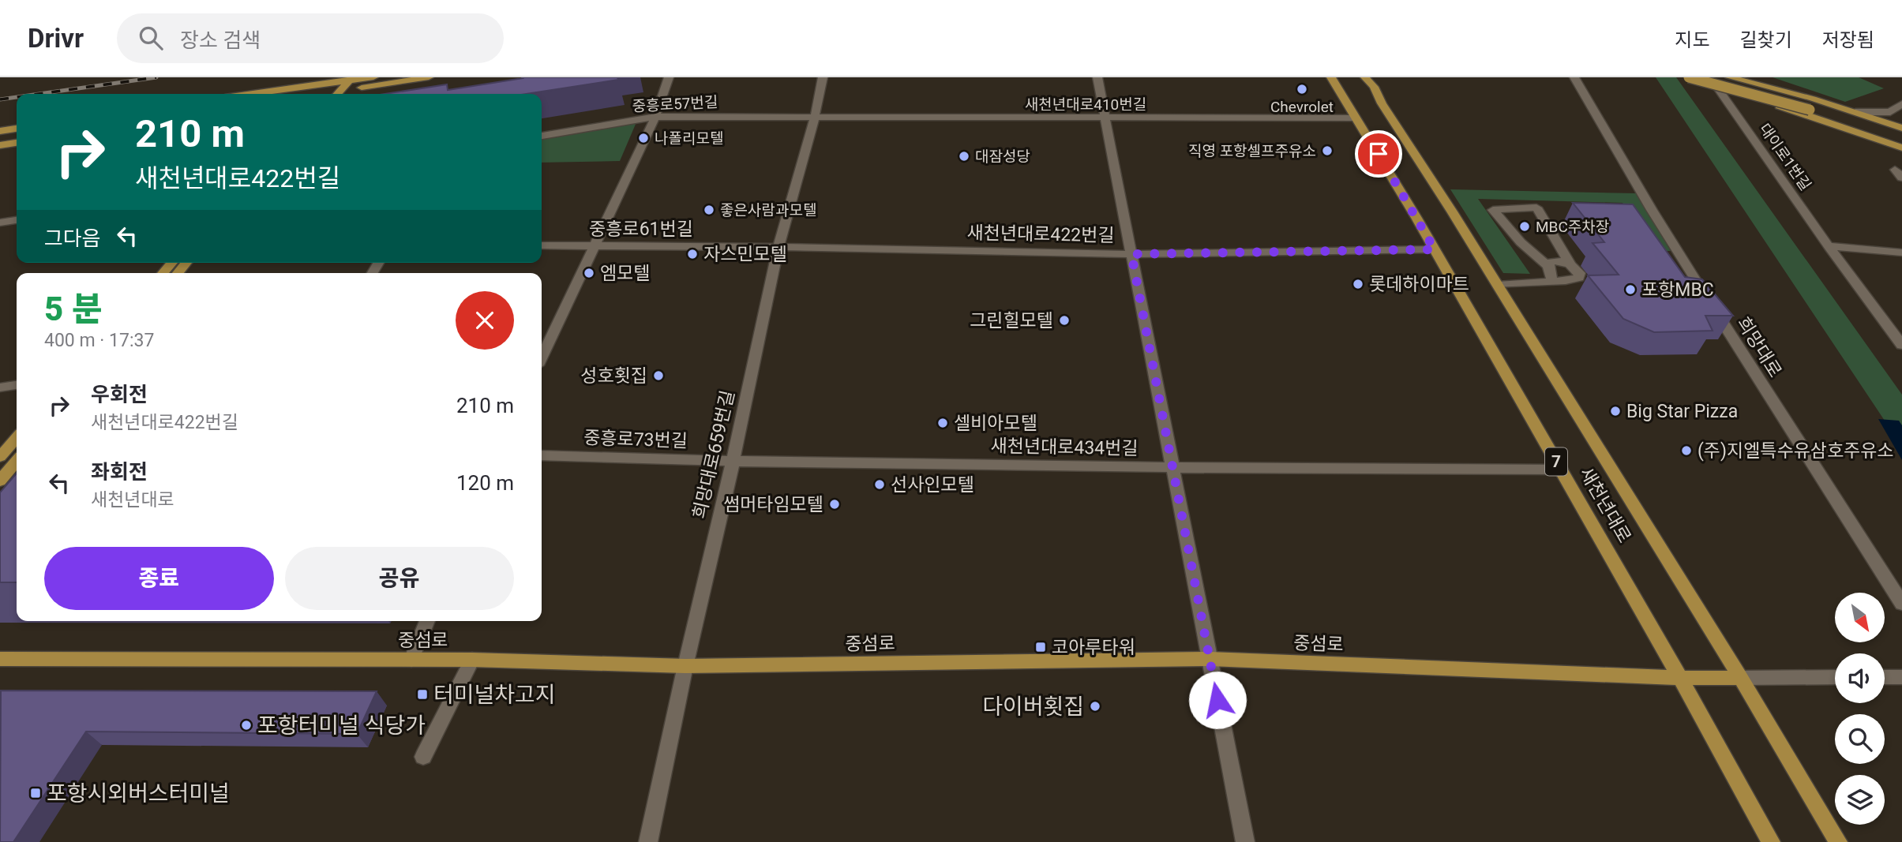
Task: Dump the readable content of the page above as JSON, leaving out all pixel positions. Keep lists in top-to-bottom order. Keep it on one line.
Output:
{"streets":{"main road":["7","새천년대로","중섬로"],"street":["중흥로57번길","새천년대로410번길","대이로1번길","중흥로61번길","새천년대로422번길","희망대로","중흥로73번길","새천년대로434번길","희망대로659번길"]},"crossings":[["중흥로57번길","새천년대로410번길"],["중흥로57번길","희망대로659번길"],["새천년대로410번길","희망대로659번길"],["새천년대로410번길","새천년대로"],["중흥로61번길","새천년대로422번길"],["중흥로61번길","희망대로659번길"],["새천년대로422번길","희망대로659번길"],["새천년대로422번길","새천년대로"],["중흥로73번길","새천년대로434번길"],["중흥로73번길","희망대로659번길"],["새천년대로434번길","희망대로659번길"],["새천년대로434번길","새천년대로"],["희망대로659번길","중섬로"],["새천년대로","중섬로"]],"places":{"other":["Chevrolet","나폴리모텔","직영 포항셀프주유소","대잠성당","좋은사람과모텔","MBC주차장","자스민모텔","엠모텔","롯데하이마트","포항MBC","그린힐모텔","성호횟집","Big Star Pizza","셀비아모텔","(주)지엘특수유삼호주유소","선사인모텔","썸머타임모텔","다이버횟집","포항터미널 식당가"],"transit":["코아루타워","터미널차고지","포항시외버스터미널"]},"north":"bottom right","page":{"header":"Drivr","search":"장소 검색","nav":["지도","길찾기","저장됨"],"turn":["210 m","새천년대로422번길"],"then":"그다음","heading":["5 분","400 m · 17:37"],"list":[{"name":"우회전","note":"새천년대로422번길","value":"210 m"},{"name":"좌회전","note":"새천년대로","value":"120 m"}],"buttons":["종료","공유"]}}
